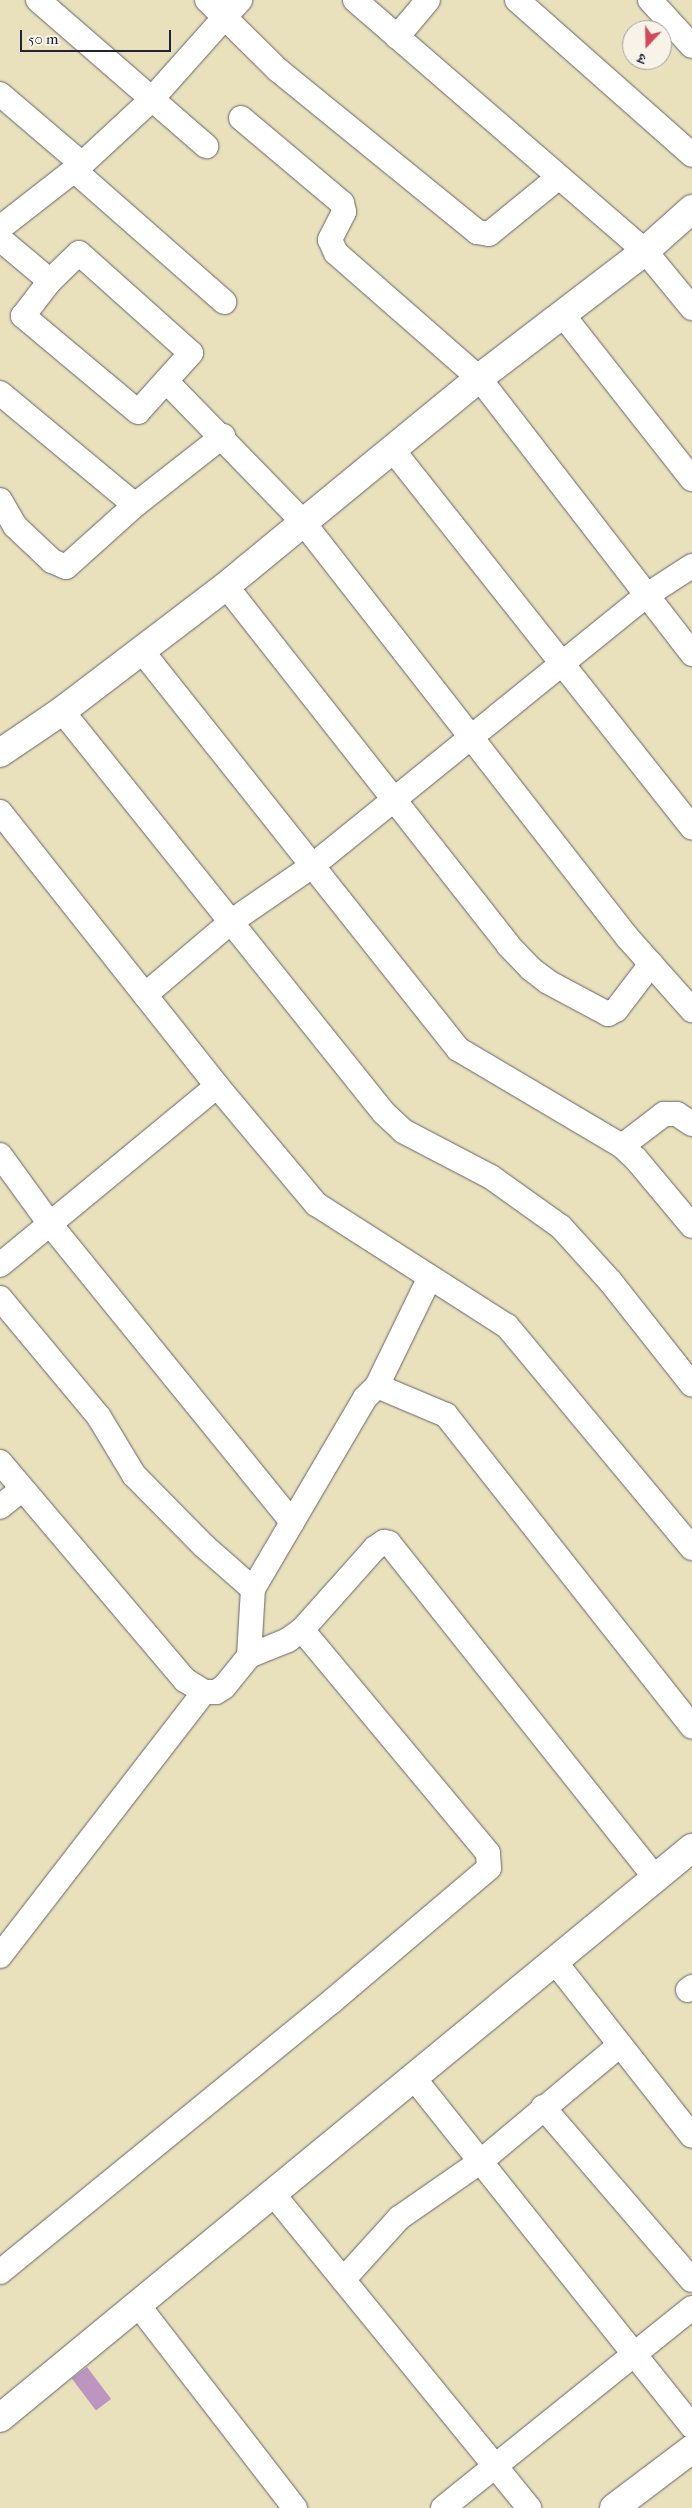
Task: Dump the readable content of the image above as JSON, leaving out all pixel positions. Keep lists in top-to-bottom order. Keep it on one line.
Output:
{"scale_bar":"50 m","north":"bottom"}
